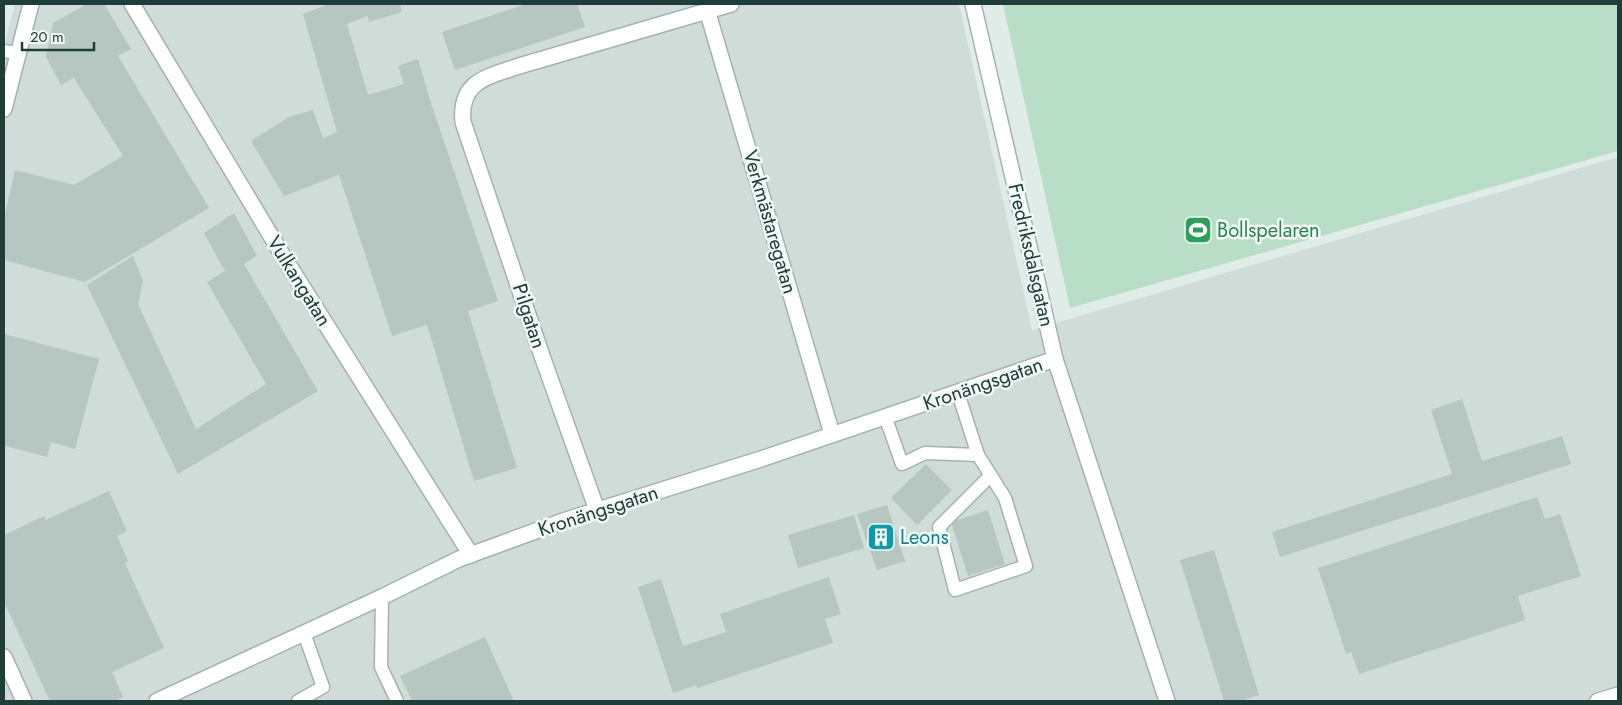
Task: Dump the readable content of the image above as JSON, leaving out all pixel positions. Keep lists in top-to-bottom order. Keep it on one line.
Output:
{"streets":{"street":["Verkmästaregatan","Fredriksdalsgatan","Vulkangatan","Pilgatan","Kronängsgatan"]},"crossings":[["Verkmästaregatan","Pilgatan"],["Verkmästaregatan","Kronängsgatan"],["Fredriksdalsgatan","Kronängsgatan"],["Vulkangatan","Kronängsgatan"],["Pilgatan","Kronängsgatan"]],"places":{"sports":["Bollspelaren"],"building":["Leons"]},"scale_bar":"20 m"}
